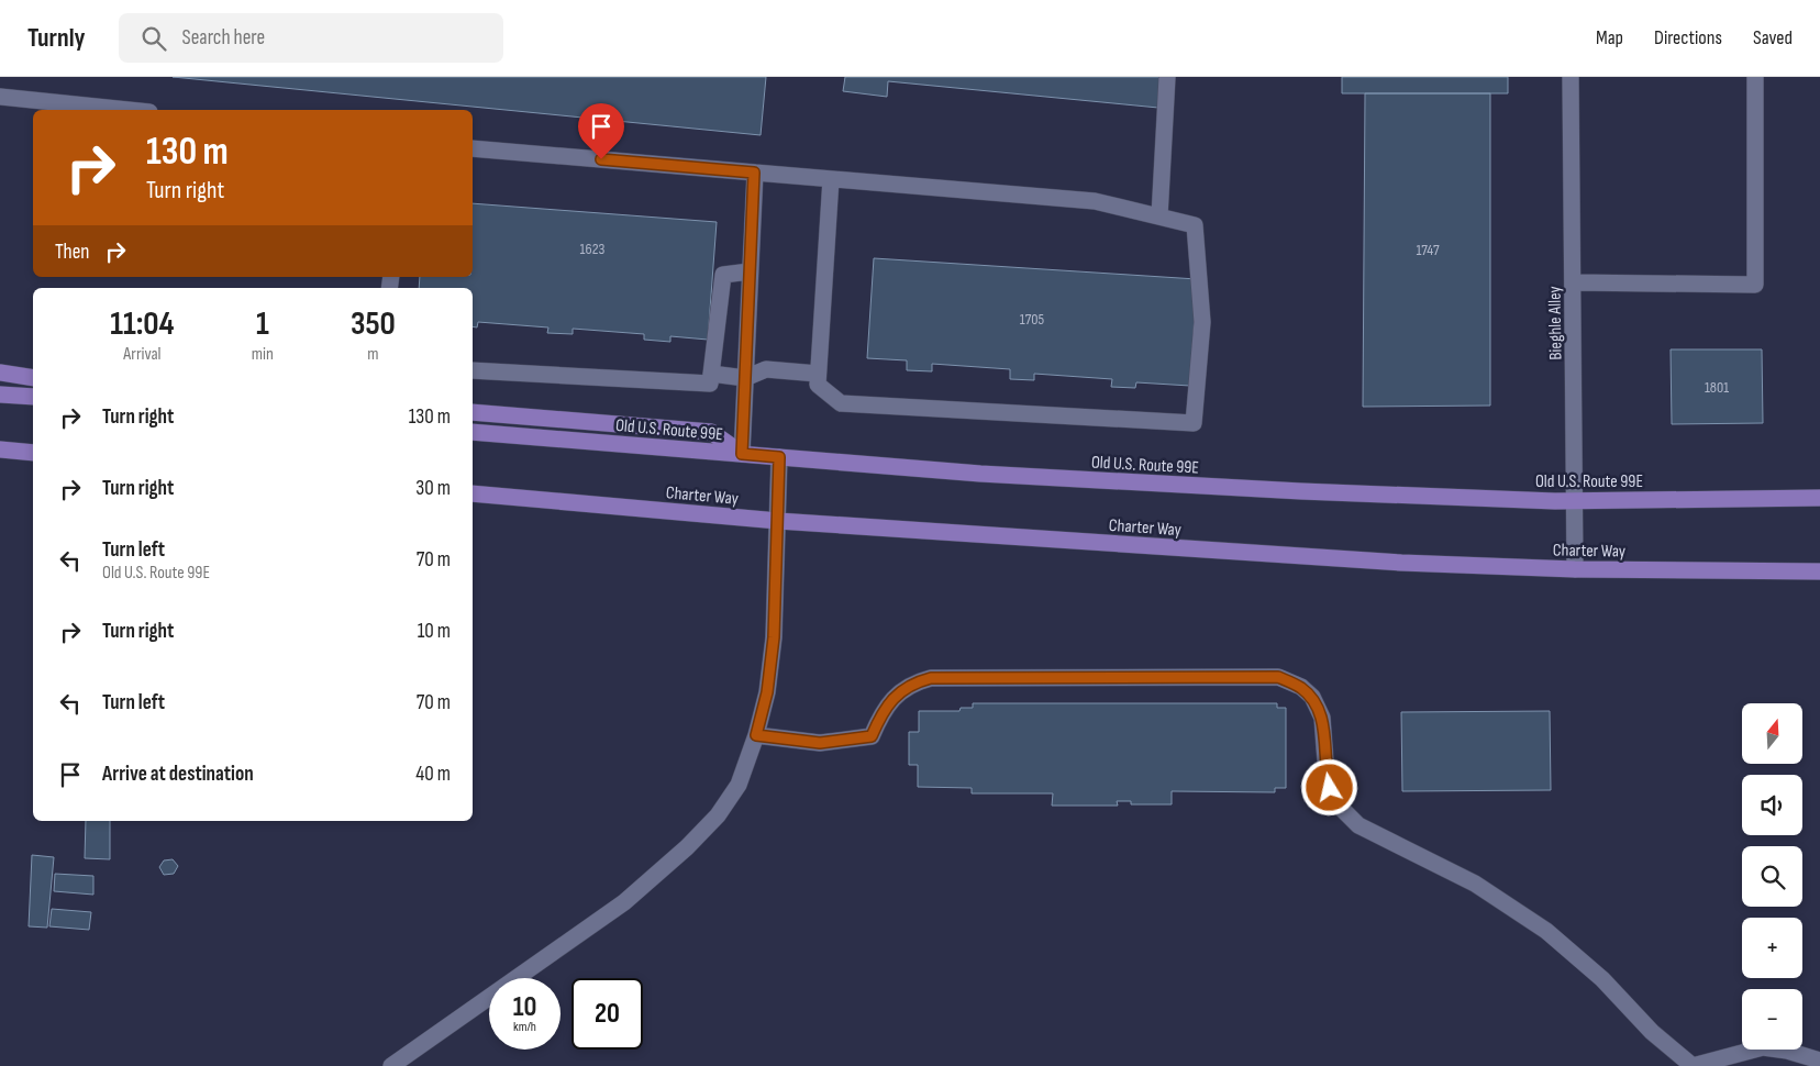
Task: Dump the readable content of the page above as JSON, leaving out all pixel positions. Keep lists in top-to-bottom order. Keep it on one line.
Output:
{"streets":{"main road":["Old U.S. Route 99E","Charter Way"],"street":["Bieghle Alley"]},"crossings":[["Bieghle Alley","Old U.S. Route 99E"],["Bieghle Alley","Charter Way"]],"house_numbers":["1623","1747","1705","1801"],"north":"top","page":{"header":"Turnly","search":"Search here","nav":["Map","Directions","Saved"],"turn":["130 m","Turn right"],"then":"Then","eta":["11:04","Arrival","1","min","350","m"],"list":[{"name":"Turn right","value":"130 m"},{"name":"Turn right","value":"30 m"},{"name":"Turn left","note":"Old U.S. Route 99E","value":"70 m"},{"name":"Turn right","value":"10 m"},{"name":"Turn left","value":"70 m"},{"name":"Arrive at destination","value":"40 m"}],"map_buttons":["+","−"],"speed":"10 km/h","limit":"20"}}
